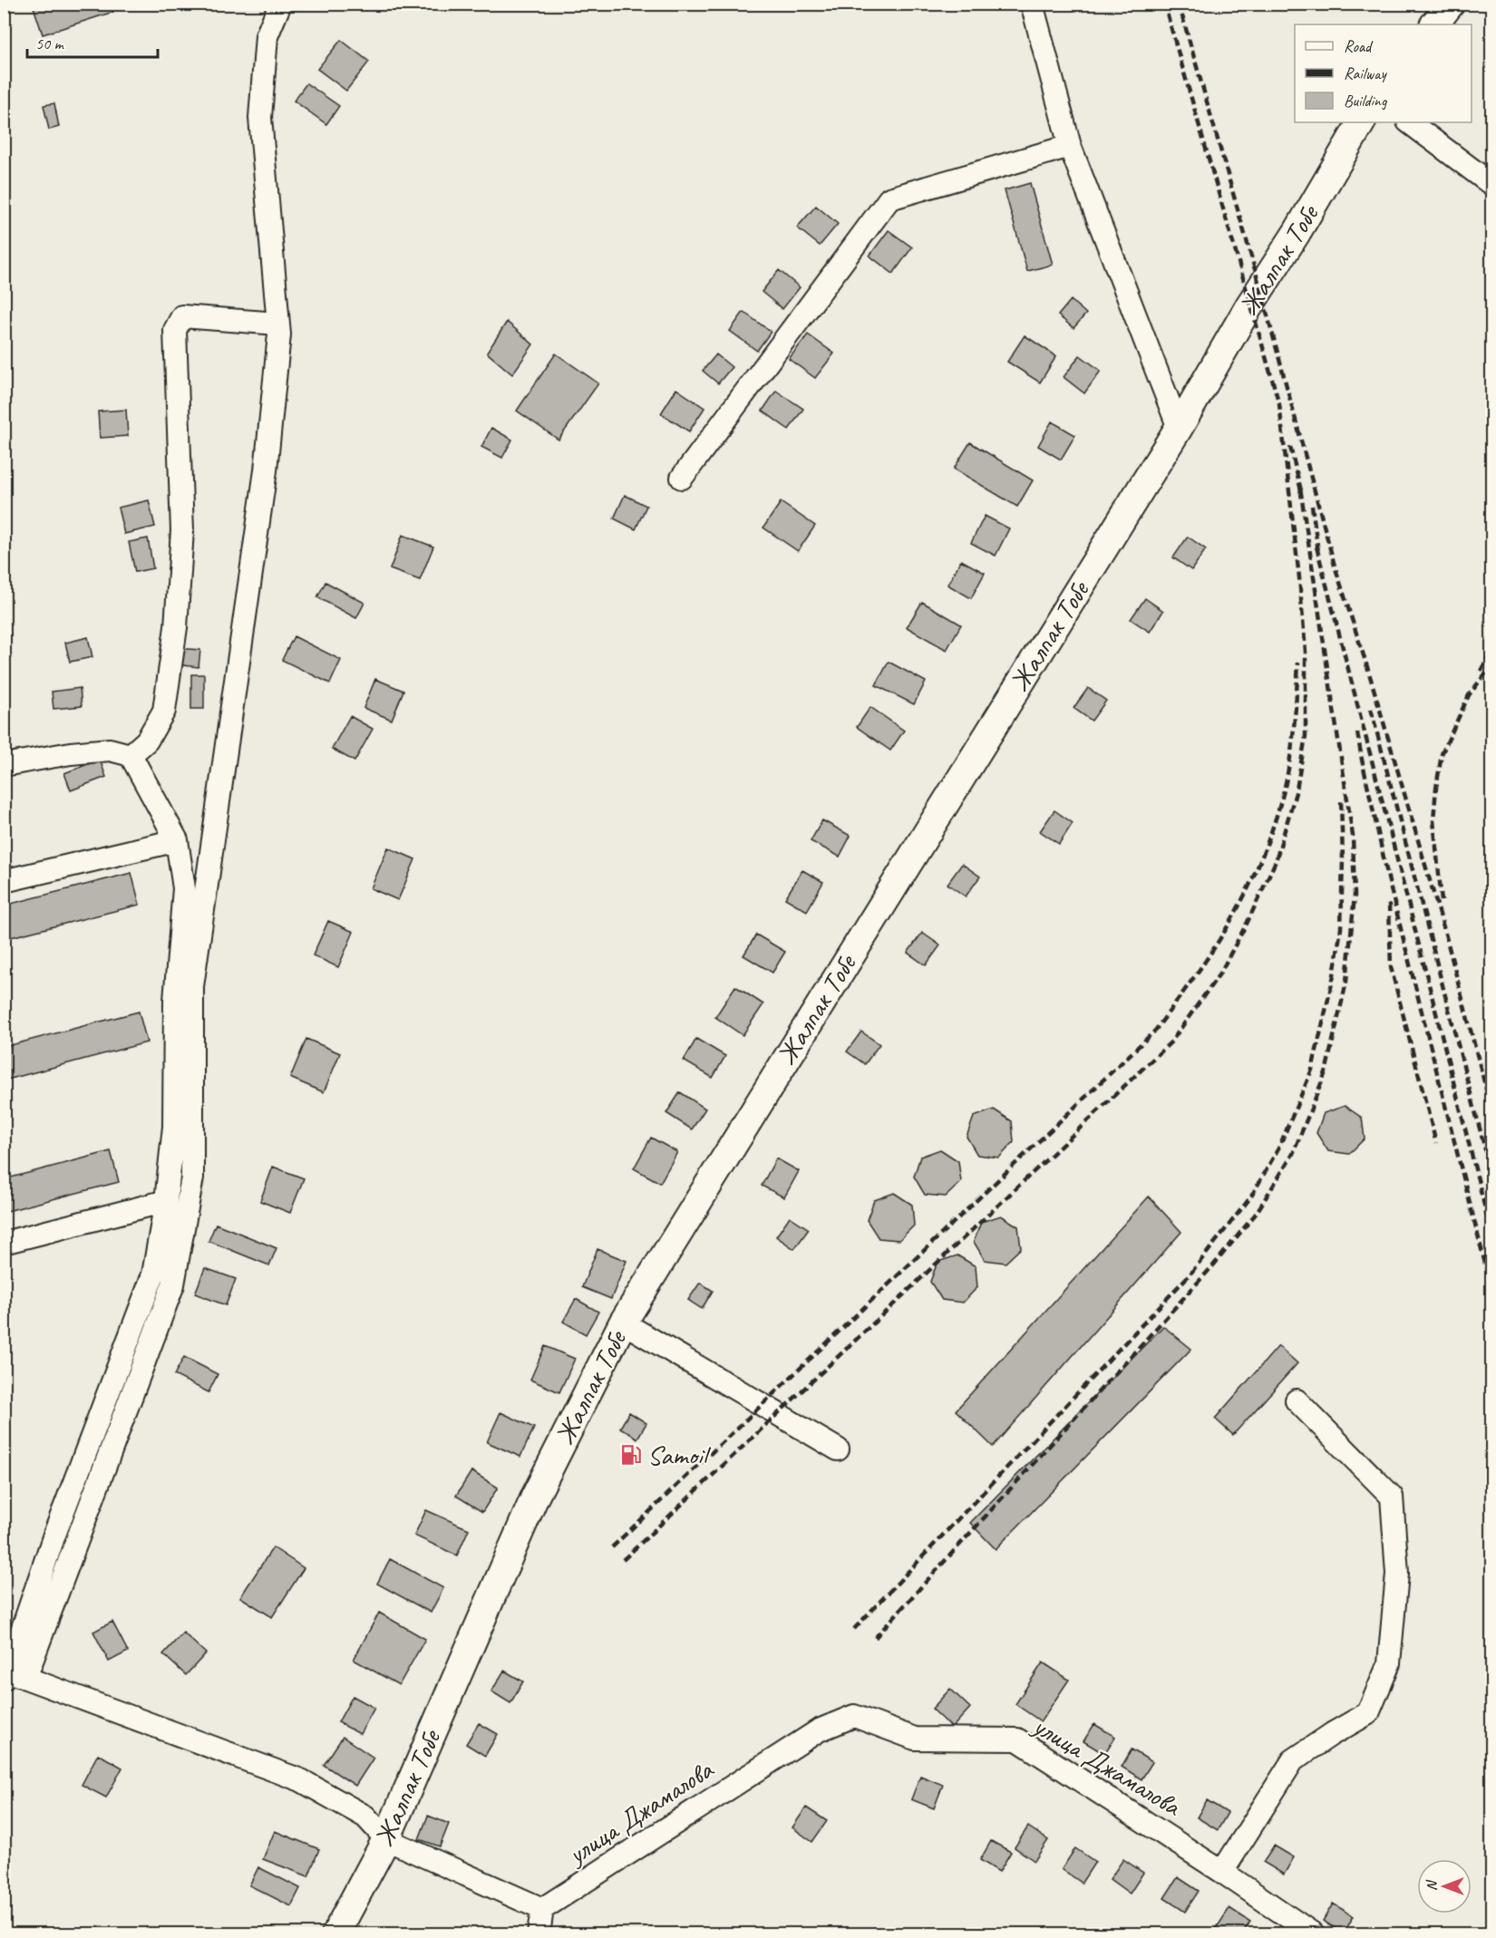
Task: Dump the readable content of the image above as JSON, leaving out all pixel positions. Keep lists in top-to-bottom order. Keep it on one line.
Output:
{"streets":{"main road":["Жалпак Тобе"],"street":["улица Джамалова"]},"places":{"fuel station":["Samoil"]},"legend":["Road","Railway","Building"],"scale_bar":"50 m","north":"left"}
